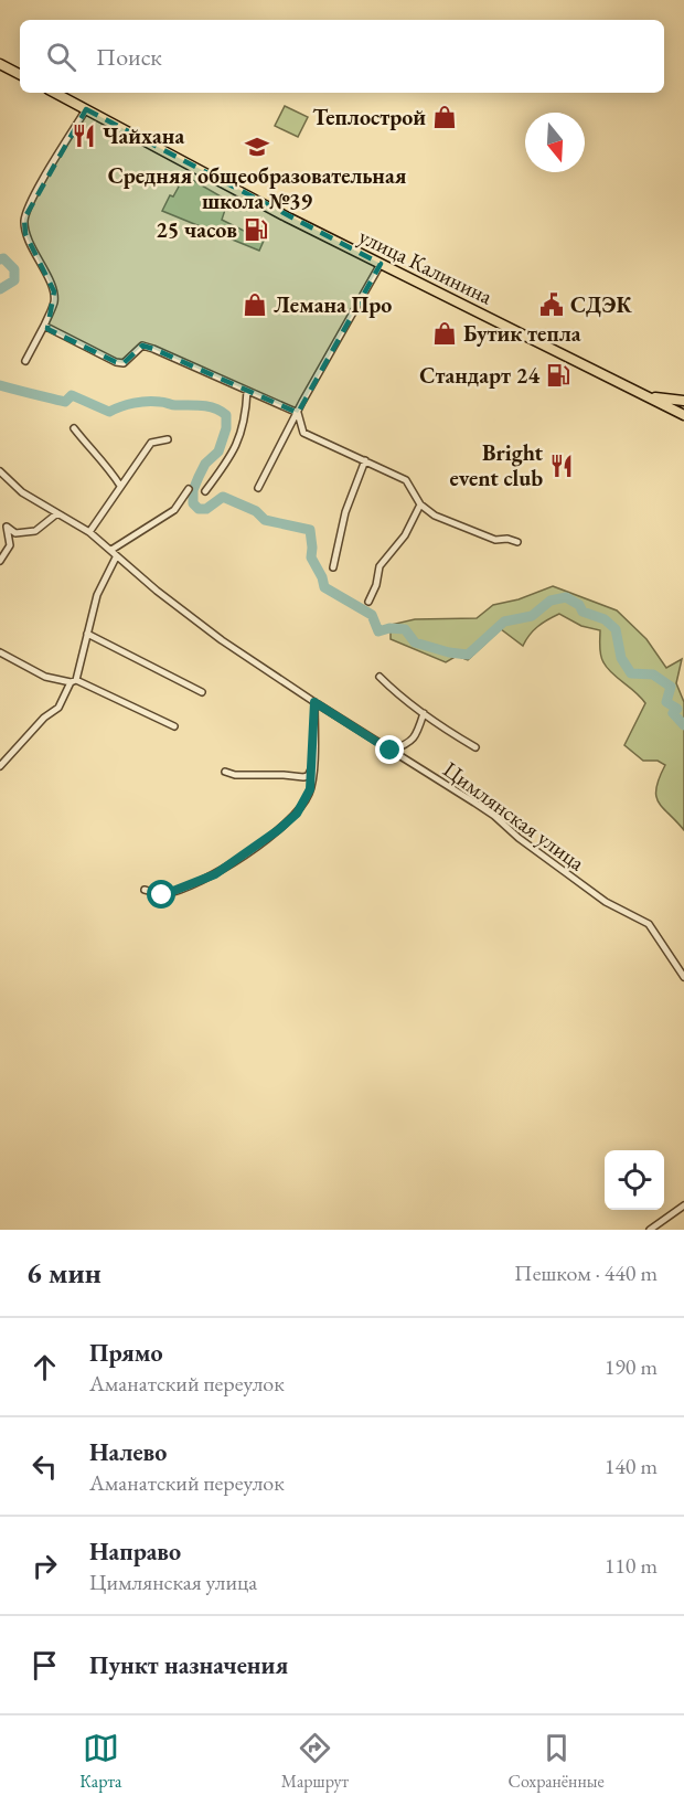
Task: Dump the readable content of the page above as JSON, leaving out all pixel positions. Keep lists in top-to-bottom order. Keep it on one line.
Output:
{"streets":{"main road":["улица Калинина"],"street":["Цимлянская улица"]},"places":{"shop":["Теплострой","Лемана Про","Бутик тепла"],"restaurant":["Чайхана","Bright event club"],"school or university":["Средняя общеобразовательная школа №39"],"fuel station":["25 часов","Стандарт 24"],"public building":["СДЭК"]},"north":"bottom","page":{"search":"Поиск","heading":["6 мин","Пешком · 440 m"],"list":[["Прямо","Аманатский переулок","190 m"],["Налево","Аманатский переулок","140 m"],["Направо","Цимлянская улица","110 m"],"Пункт назначения"],"nav":["Карта","Маршрут","Сохранённые"]}}
